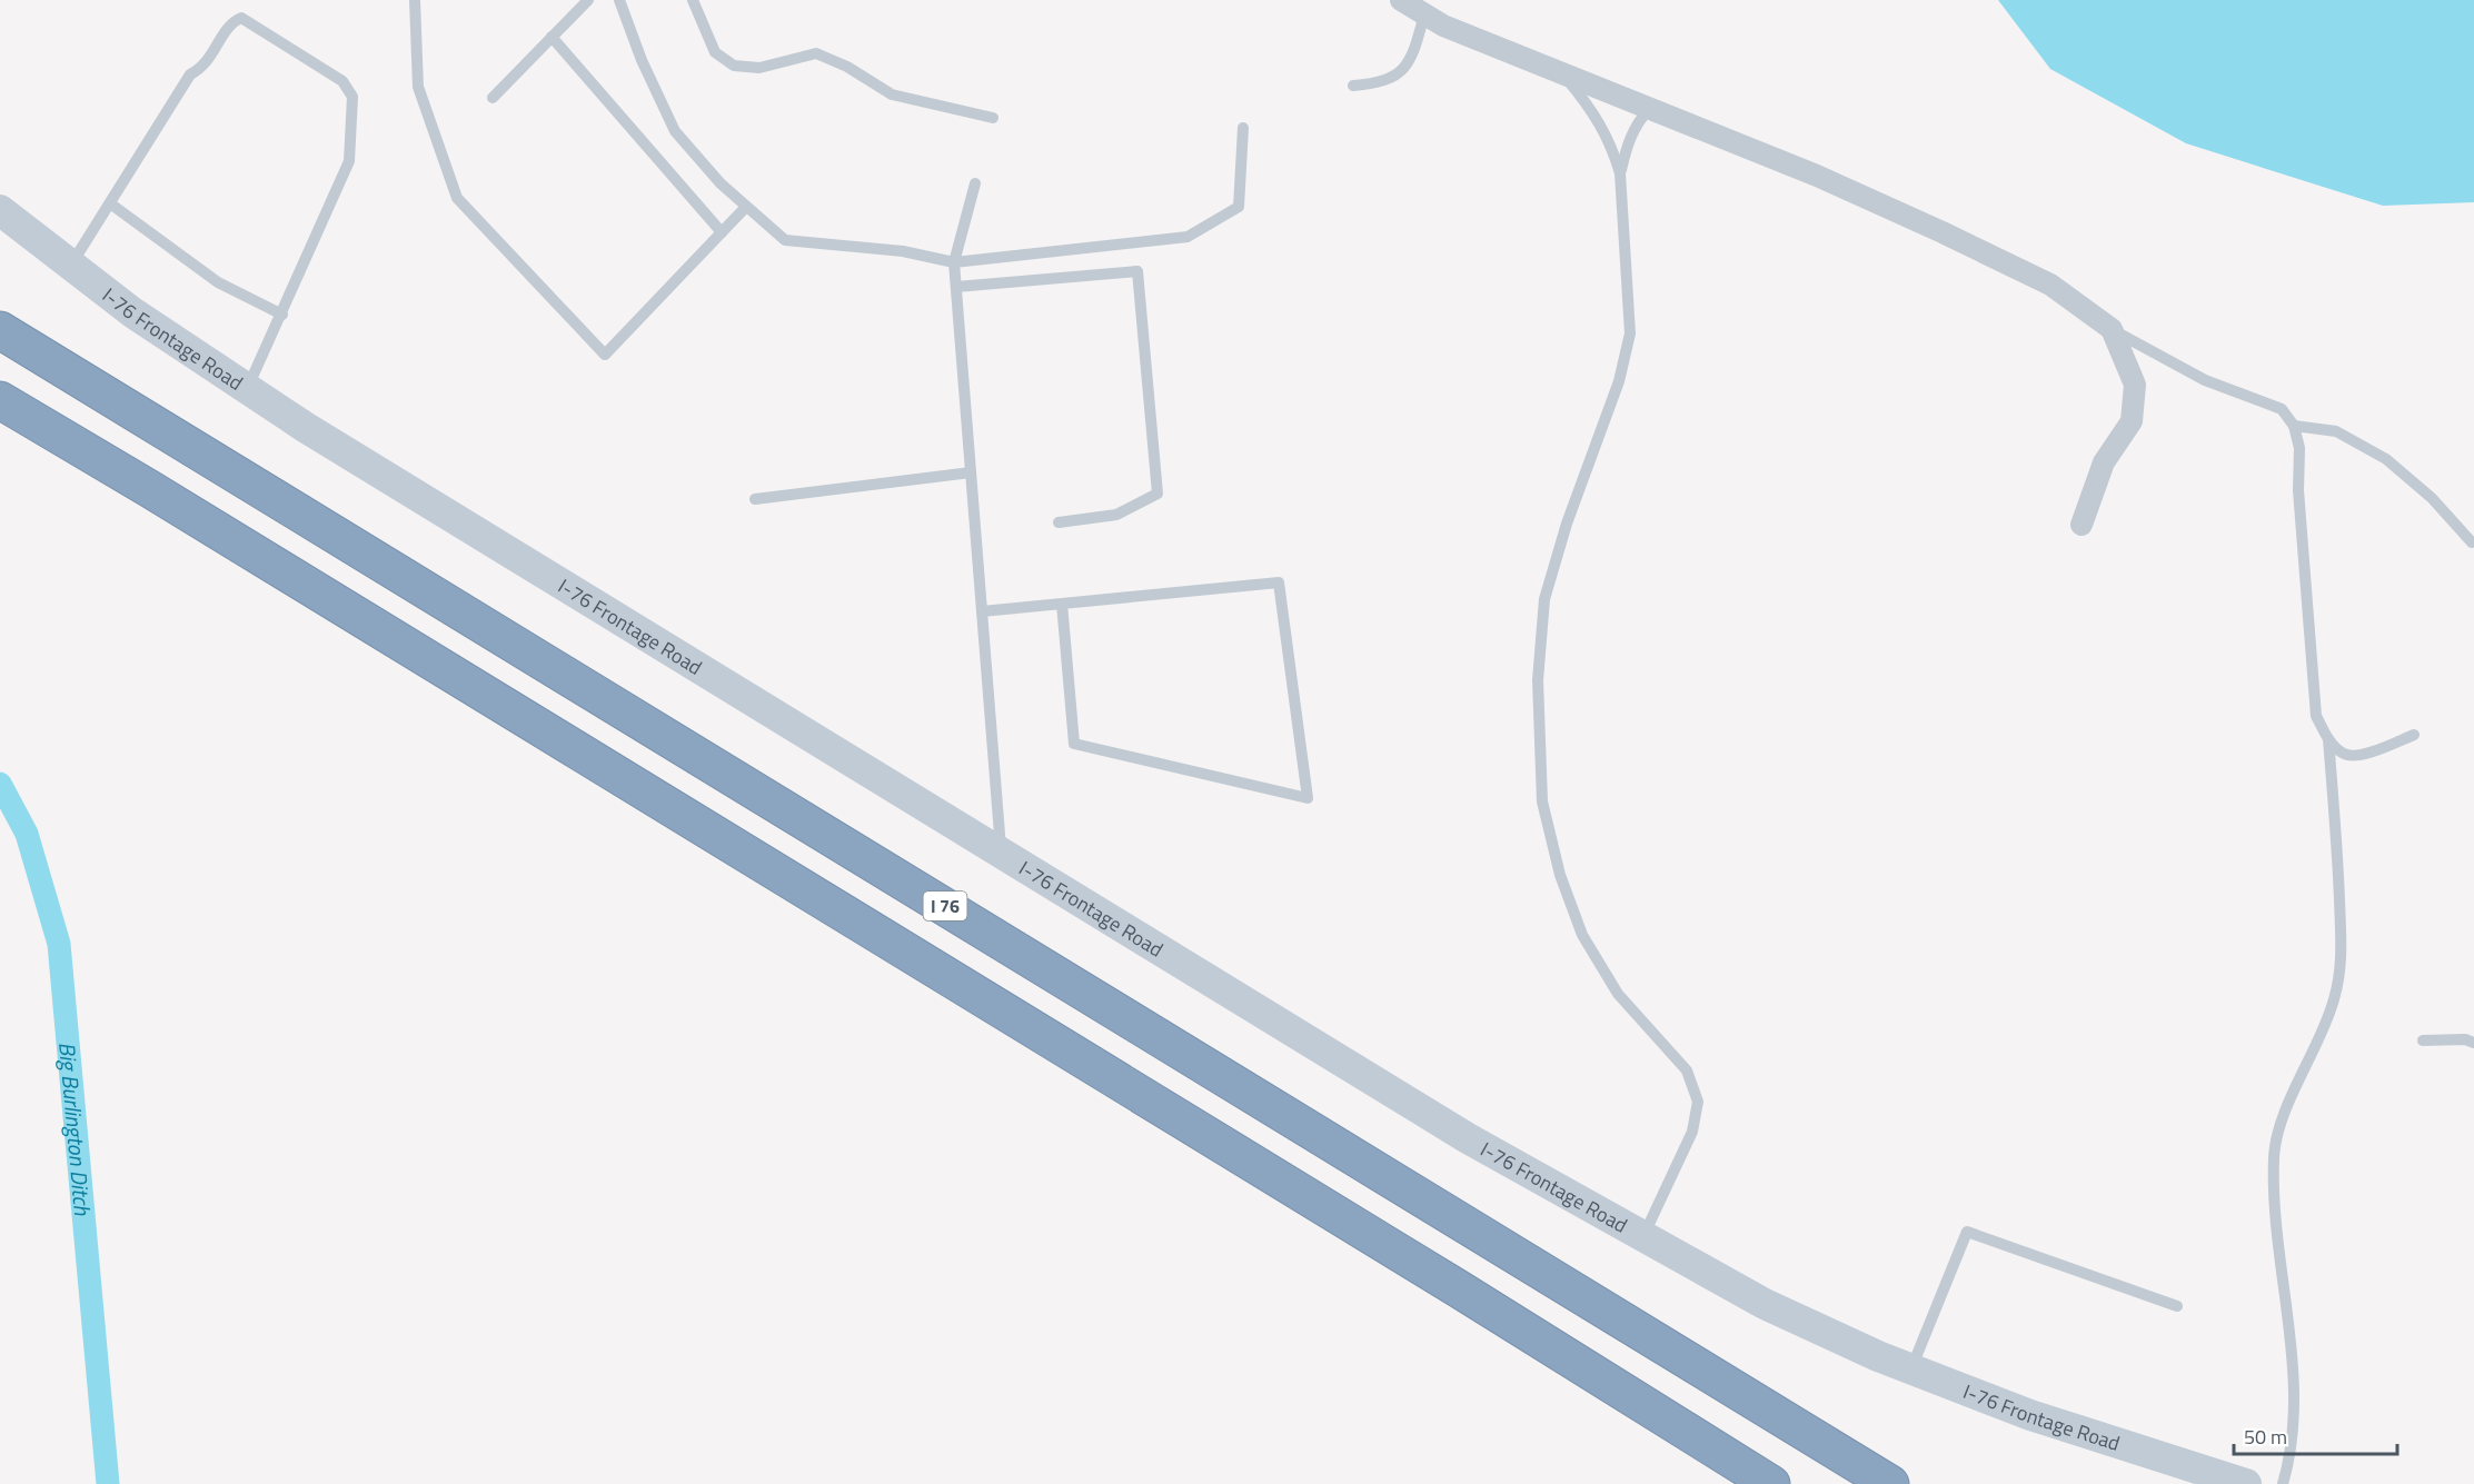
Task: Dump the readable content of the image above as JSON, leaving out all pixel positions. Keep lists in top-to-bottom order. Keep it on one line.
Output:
{"streets":{"highway":["I 76"],"street":["I-76 Frontage Road"]},"water":["Big Burlington Ditch"],"scale_bar":"50 m"}
